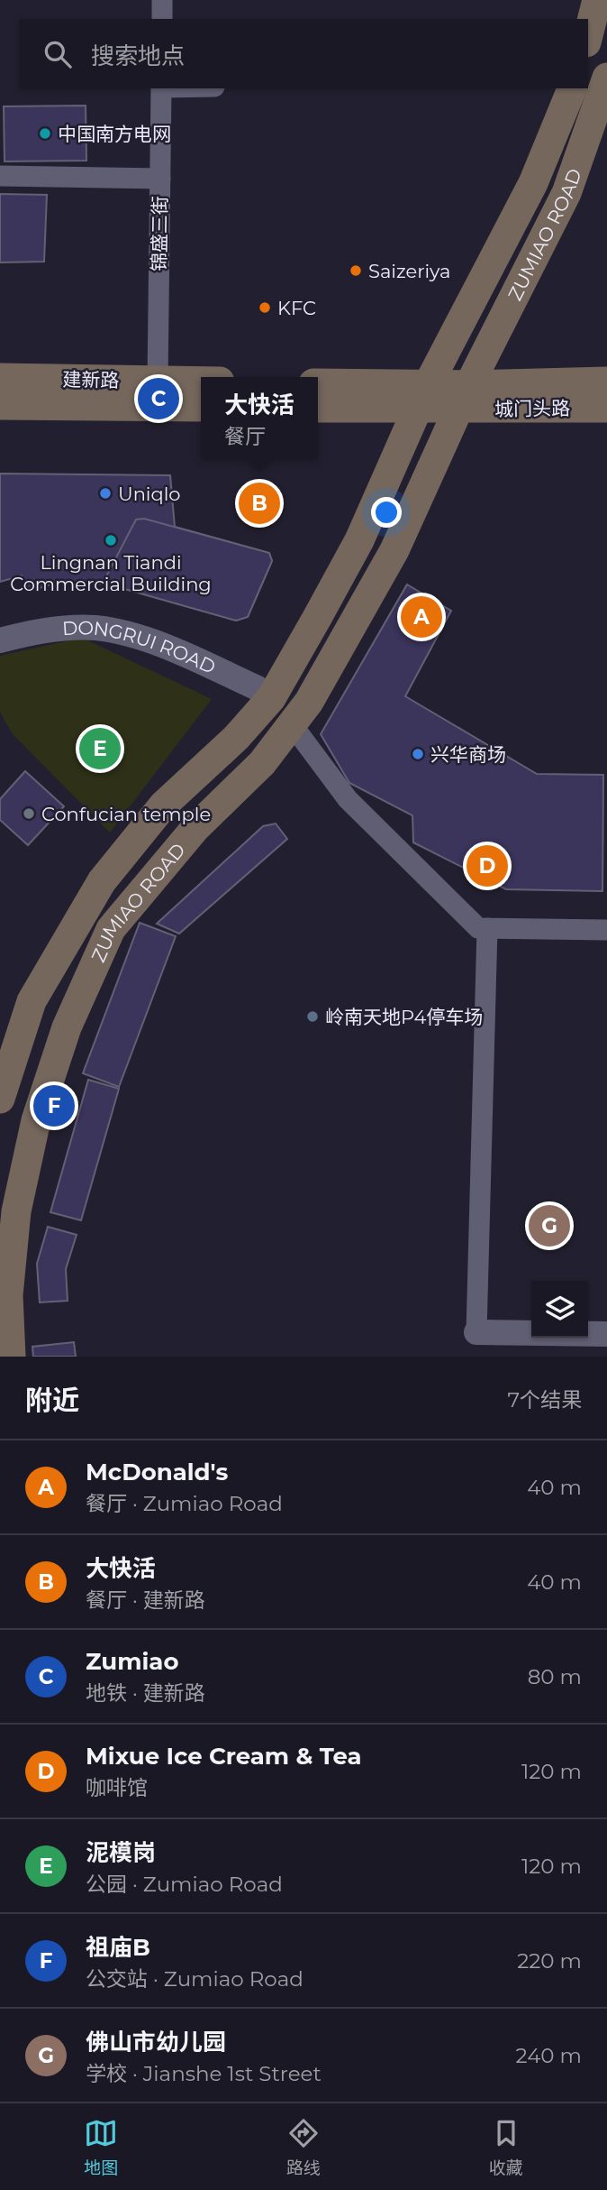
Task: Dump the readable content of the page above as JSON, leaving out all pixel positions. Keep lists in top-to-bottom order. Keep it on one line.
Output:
{"streets":{"main road":["ZUMIAO ROAD","建新路","城门头路"],"street":["锦盛三街","DONGRUI ROAD"]},"crossings":[["锦盛三街","建新路"],["ZUMIAO ROAD","城门头路"],["ZUMIAO ROAD","DONGRUI ROAD"]],"places":["中国南方电网","Saizeriya","KFC","Uniqlo","Lingnan Tiandi Commercial Building","兴华商场","Confucian temple","岭南天地P4停车场"],"page":{"search":"搜索地点","pins":["C","B","A","E","D","F","G"],"popup":["大快活","餐厅"],"heading":["附近","7个结果"],"list":[{"mark":"A","name":"McDonald's","note":"餐厅 · Zumiao Road","value":"40 m"},{"mark":"B","name":"大快活","note":"餐厅 · 建新路","value":"40 m"},{"mark":"C","name":"Zumiao","note":"地铁 · 建新路","value":"80 m"},{"mark":"D","name":"Mixue Ice Cream & Tea","note":"咖啡馆","value":"120 m"},{"mark":"E","name":"泥模岗","note":"公园 · Zumiao Road","value":"120 m"},{"mark":"F","name":"祖庙B","note":"公交站 · Zumiao Road","value":"220 m"},{"mark":"G","name":"佛山市幼儿园","note":"学校 · Jianshe 1st Street","value":"240 m"}],"nav":["地图","路线","收藏"]}}
